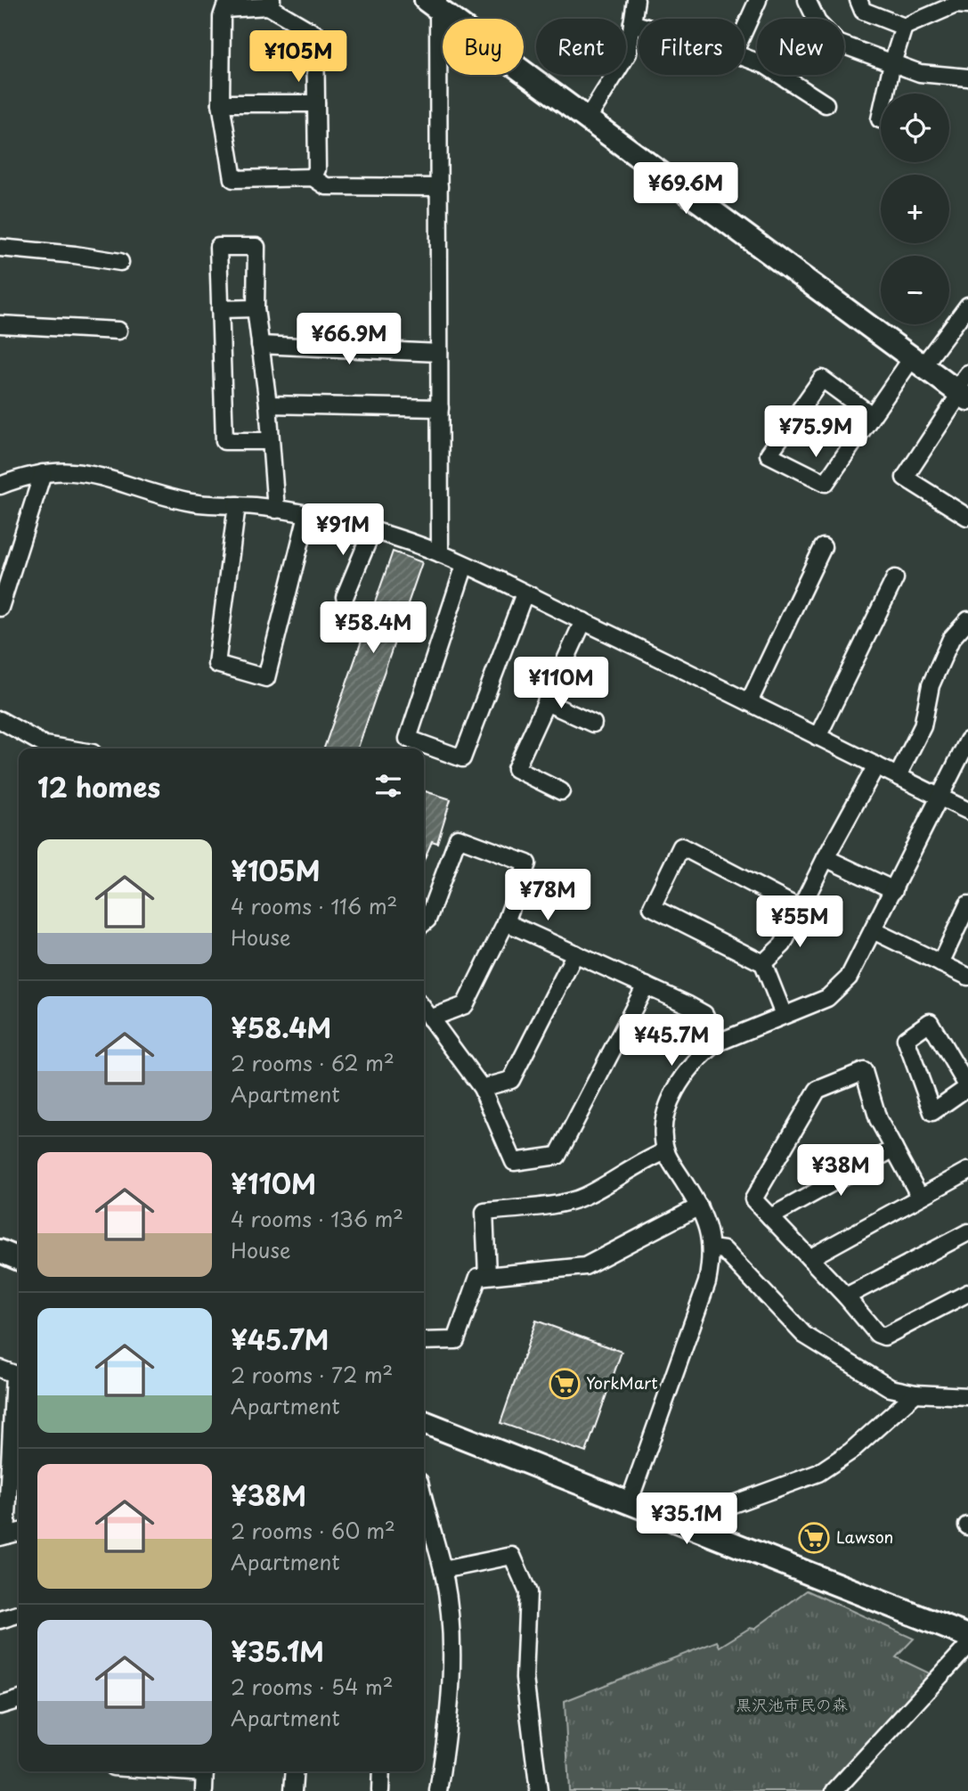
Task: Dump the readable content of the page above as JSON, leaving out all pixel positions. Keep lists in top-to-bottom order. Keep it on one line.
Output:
{"parks":["黒沢池市民の森"],"places":{"supermarket":["YorkMart","Lawson"]},"page":{"chip":["Buy","Rent","Filters","New"],"price":["¥105M","¥69.6M","¥66.9M","¥75.9M","¥91M","¥58.4M","¥110M","¥78M","¥55M","¥45.7M","¥38M","¥35.1M"],"map_buttons":["+","−"],"heading":"12 homes","list":[{"name":"¥105M","note":"4 rooms · 116 m² · House"},{"name":"¥58.4M","note":"2 rooms · 62 m² · Apartment"},{"name":"¥110M","note":"4 rooms · 136 m² · House"},{"name":"¥45.7M","note":"2 rooms · 72 m² · Apartment"},{"name":"¥38M","note":"2 rooms · 60 m² · Apartment"},{"name":"¥35.1M","note":"2 rooms · 54 m² · Apartment"}]}}
